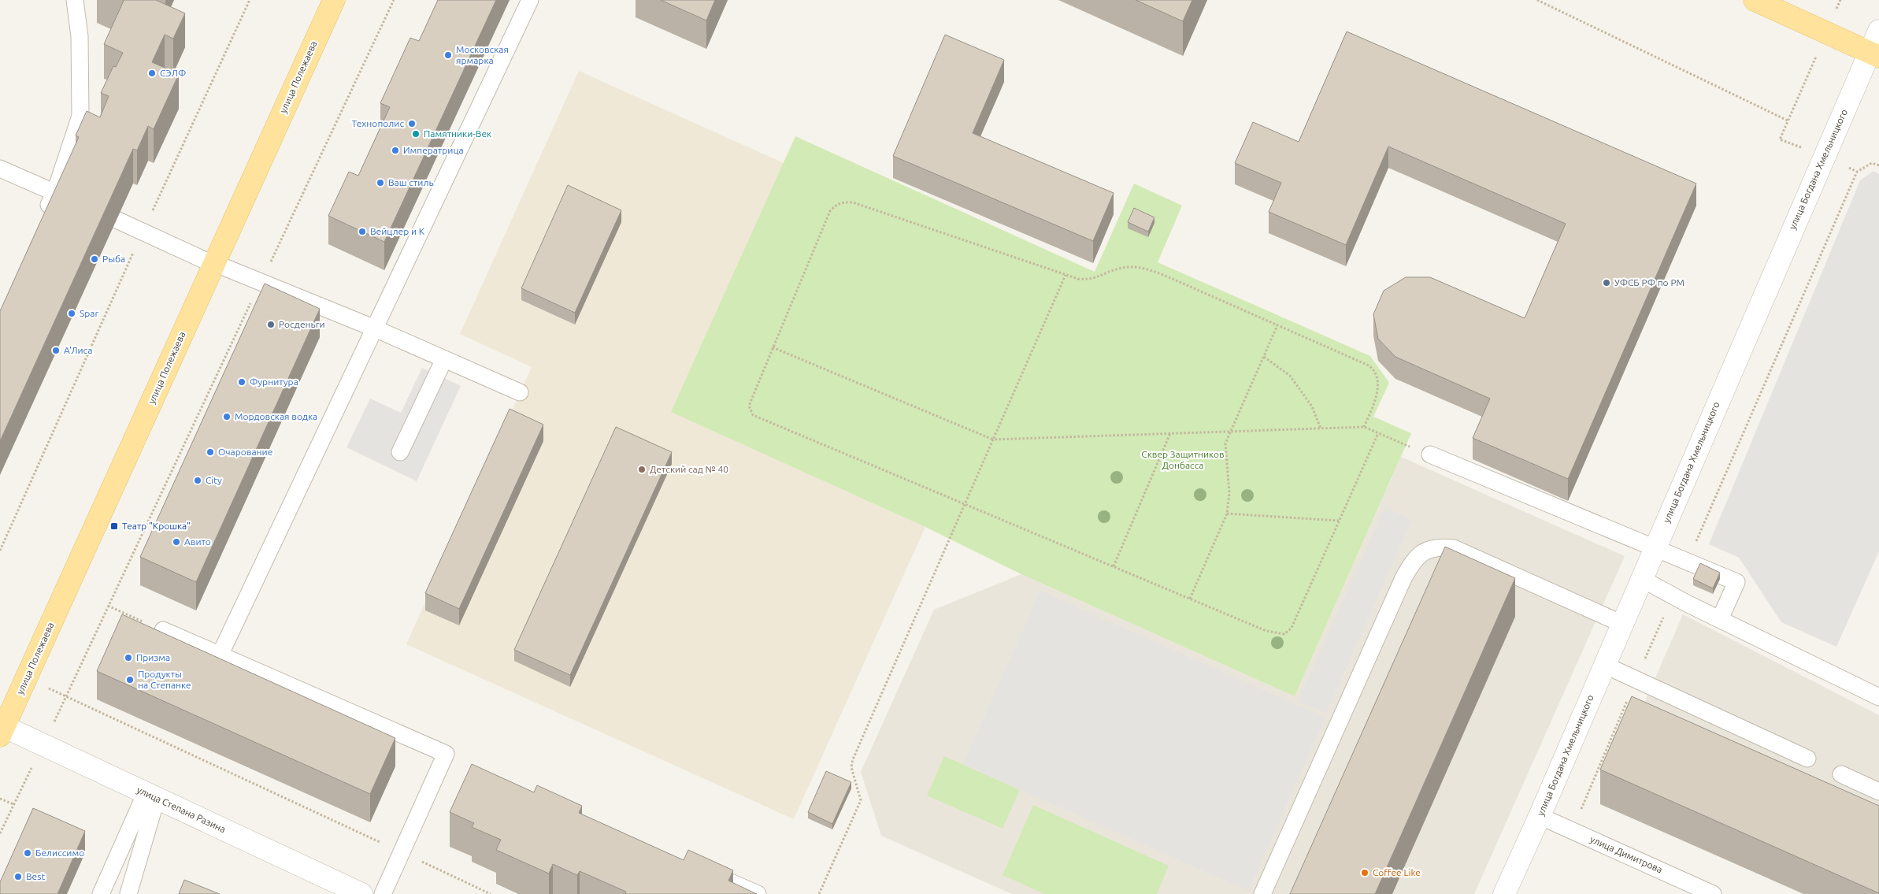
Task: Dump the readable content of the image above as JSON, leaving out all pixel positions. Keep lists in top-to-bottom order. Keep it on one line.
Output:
{"streets":{"main road":["улица Полежаева"],"street":["улица Богдана Хмельницкого","улица Степана Разина"],"lane":["улица Димитрова"]},"crossings":[["улица Полежаева","улица Степана Разина"],["улица Богдана Хмельницкого","улица Димитрова"]],"parks":["Сквер Защитников Донбасса"],"places":{"other":["Московская ярмарка","СЭЛФ","Технополис","Памятники-Век","Императрица","Ваш стиль","Вейцлер и К","Рыба","УФСБ РФ по РМ","Spar","Росденьги","А'Лиса","Фурнитура","Мордовская водка","Очарование","Детский сад № 40","City","Авито","Призма","Продукты на Степанке","Белиссимо","Coffee Like","Best"],"transit":["Театр \"Крошка\""]}}
